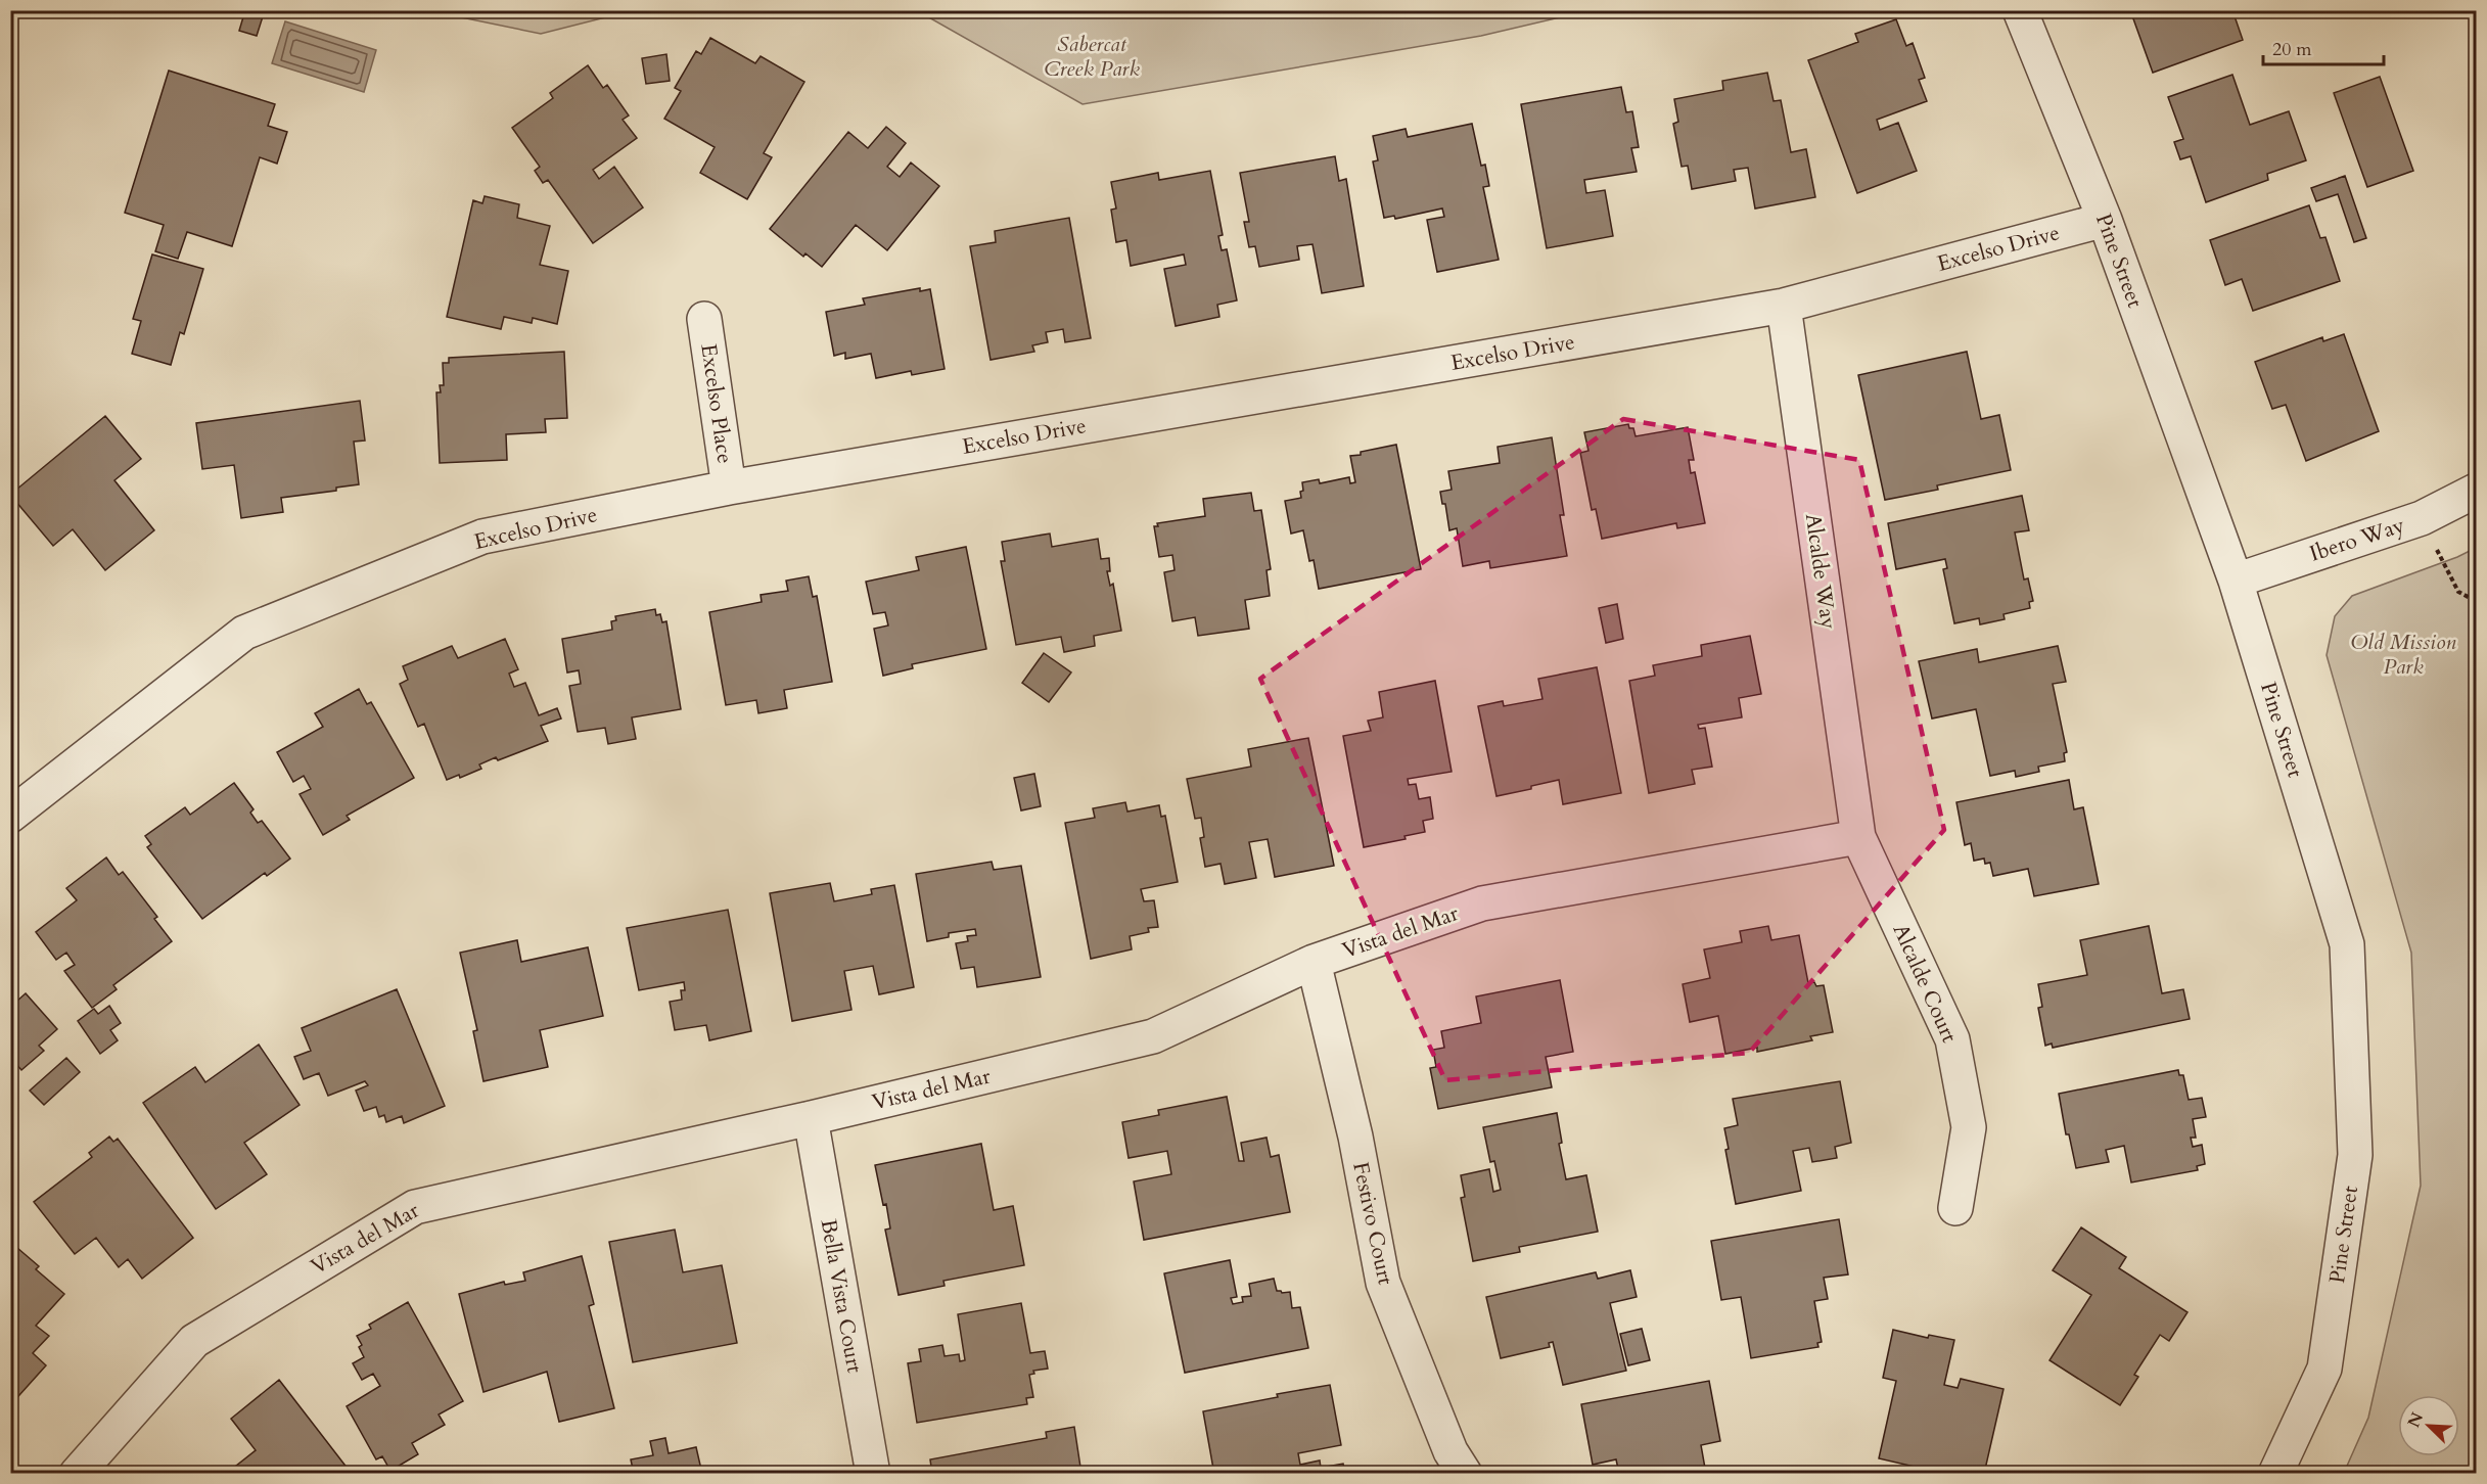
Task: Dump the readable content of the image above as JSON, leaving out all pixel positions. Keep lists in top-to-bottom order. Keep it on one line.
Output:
{"streets":{"street":["Excelso Drive","Pine Street","Excelso Place","Ibero Way","Alcalde Way","Vista del Mar","Alcalde Court","Festivo Court","Bella Vista Court"]},"crossings":[["Excelso Drive","Pine Street"],["Excelso Drive","Excelso Place"],["Excelso Drive","Alcalde Way"],["Pine Street","Ibero Way"],["Alcalde Way","Vista del Mar"],["Alcalde Way","Alcalde Court"],["Vista del Mar","Alcalde Court"],["Vista del Mar","Festivo Court"],["Vista del Mar","Bella Vista Court"]],"parks":["Sabercat Creek Park","Old Mission Park"],"scale_bar":"20 m","north":"top left"}
